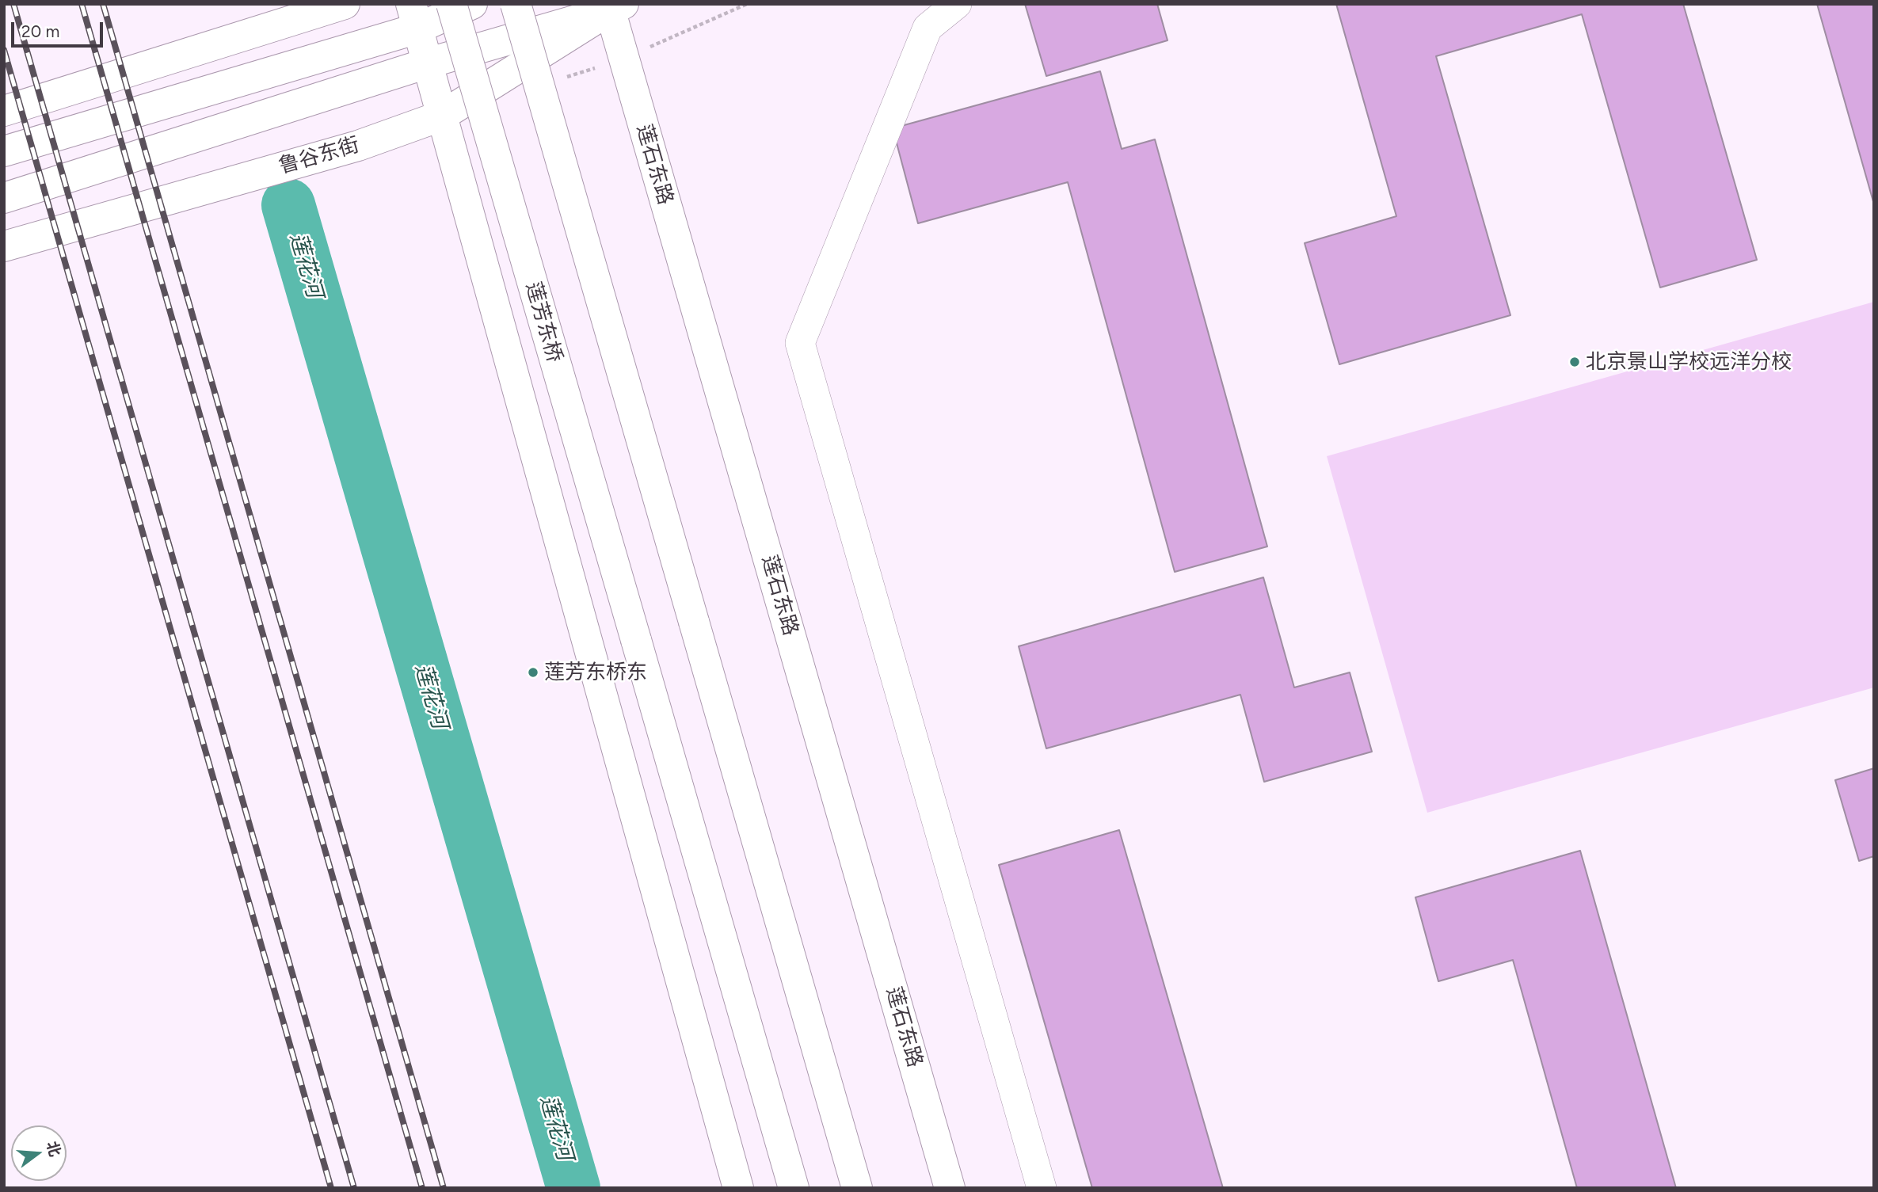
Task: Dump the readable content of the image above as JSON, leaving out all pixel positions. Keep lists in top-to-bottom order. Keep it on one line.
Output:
{"streets":{"main road":["鲁谷东街","莲石东路","莲芳东桥"]},"crossings":[["鲁谷东街","莲石东路"]],"water":["莲花河"],"places":["北京景山学校远洋分校","莲芳东桥东"],"scale_bar":"20 m","north":"right"}
